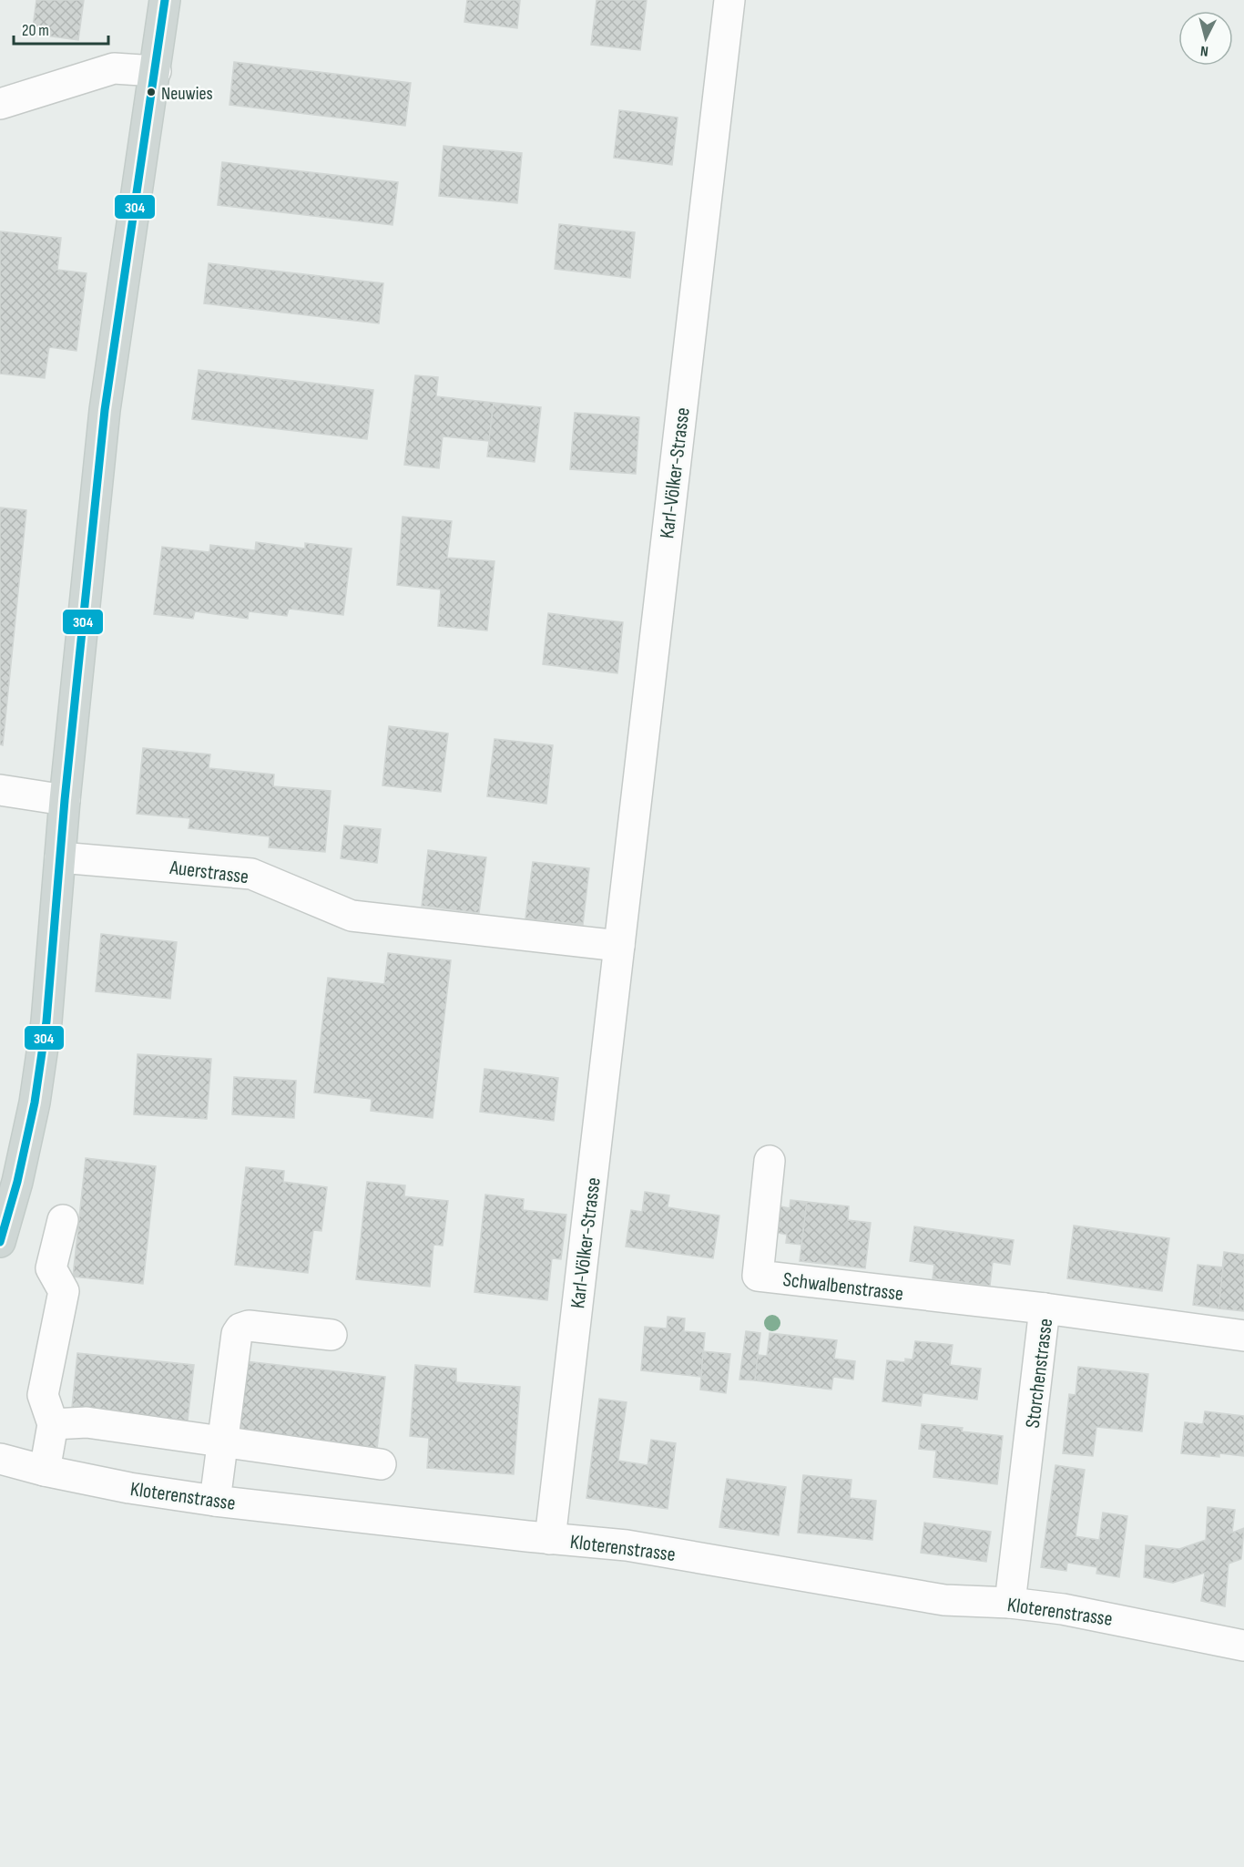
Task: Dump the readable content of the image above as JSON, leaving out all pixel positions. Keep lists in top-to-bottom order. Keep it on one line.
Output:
{"streets":{"street":["Karl-Völker-Strasse","Auerstrasse","Schwalbenstrasse","Storchenstrasse","Kloterenstrasse"]},"crossings":[["Karl-Völker-Strasse","Auerstrasse"],["Karl-Völker-Strasse","Kloterenstrasse"],["Schwalbenstrasse","Storchenstrasse"],["Storchenstrasse","Kloterenstrasse"]],"places":["Neuwies"],"lines":["transit line 304"],"scale_bar":"20 m","north":"bottom"}
